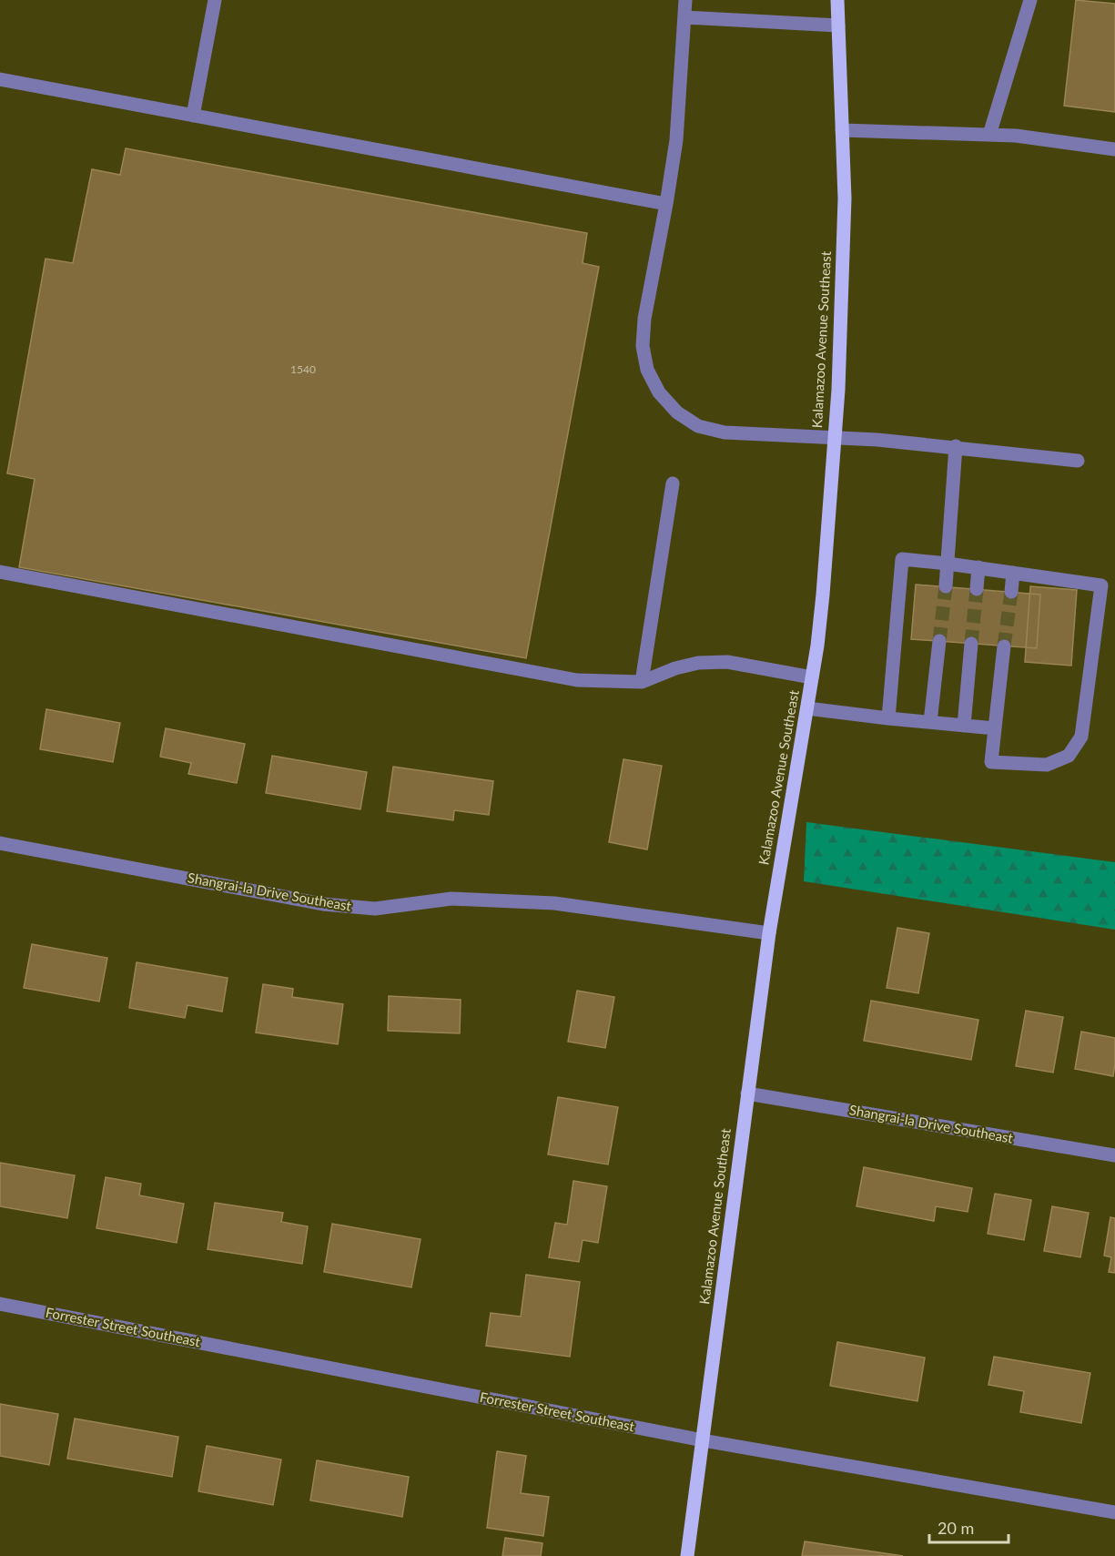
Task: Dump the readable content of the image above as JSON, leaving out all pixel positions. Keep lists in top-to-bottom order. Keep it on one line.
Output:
{"streets":{"main road":["Kalamazoo Avenue Southeast"],"street":["Shangrai-la Drive Southeast","Forrester Street Southeast"]},"crossings":[["Kalamazoo Avenue Southeast","Shangrai-la Drive Southeast"],["Kalamazoo Avenue Southeast","Forrester Street Southeast"]],"house_numbers":["1540"],"scale_bar":"20 m"}
